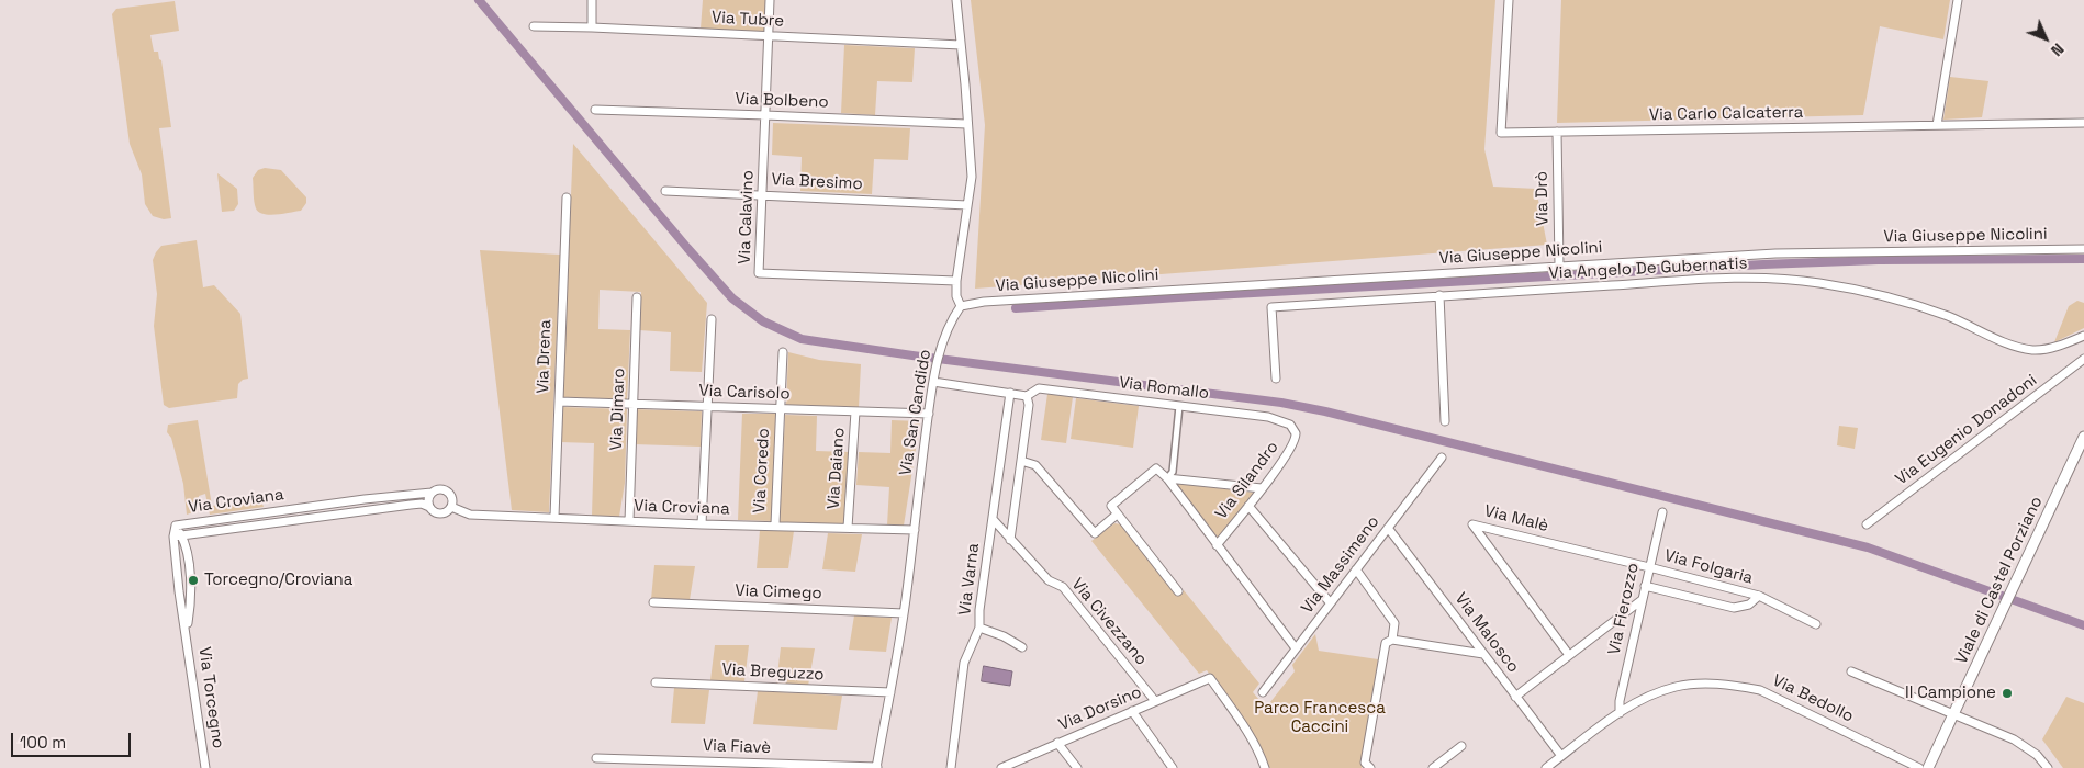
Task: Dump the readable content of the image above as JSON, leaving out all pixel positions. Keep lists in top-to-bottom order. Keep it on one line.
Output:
{"streets":{"street":["Via Tubre","Via Bolbeno","Via Carlo Calcaterra","Via Bresimo","Via Drò","Via Calavino","Via Giuseppe Nicolini","Via Angelo De Gubernatis","Via Drena","Via Romallo","Via Carisolo","Via Dimaro","Via San Candido","Via Eugenio Donadoni","Via Daiano","Via Coredo","Via Silandro","Via Croviana","Via Malè","Via Massimeno","Via Folgaria","Via Varna","Viale di Castel Porziano","Via Cimego","Via Fierozzo","Via Civezzano","Via Malosco","Via Breguzzo","Via Torcegno","Via Bedollo","Via Dorsino","Via Fiavè"]},"crossings":[["Via Tubre","Via Calavino"],["Via Bolbeno","Via Calavino"],["Via Carlo Calcaterra","Via Drò"],["Via Bresimo","Via Calavino"],["Via Drò","Via Giuseppe Nicolini"],["Via Giuseppe Nicolini","Via San Candido"],["Via Drena","Via Carisolo"],["Via Drena","Via Croviana"],["Via Romallo","Via Silandro"],["Via Carisolo","Via Dimaro"],["Via Carisolo","Via San Candido"],["Via Carisolo","Via Daiano"],["Via Carisolo","Via Coredo"],["Via Dimaro","Via Croviana"],["Via San Candido","Via Croviana"],["Via San Candido","Via Cimego"],["Via San Candido","Via Breguzzo"],["Via San Candido","Via Fiavè"],["Via Daiano","Via Croviana"],["Via Coredo","Via Croviana"],["Via Croviana","Via Torcegno"],["Via Malè","Via Folgaria"],["Via Malè","Via Fierozzo"],["Via Massimeno","Via Malosco"],["Via Folgaria","Via Fierozzo"],["Via Varna","Via Civezzano"],["Via Fierozzo","Via Bedollo"],["Via Civezzano","Via Dorsino"],["Via Malosco","Via Bedollo"]],"parks":["Parco Francesca Caccini"],"places":["Torcegno/Croviana","Il Campione"],"scale_bar":"100 m","north":"bottom right"}
